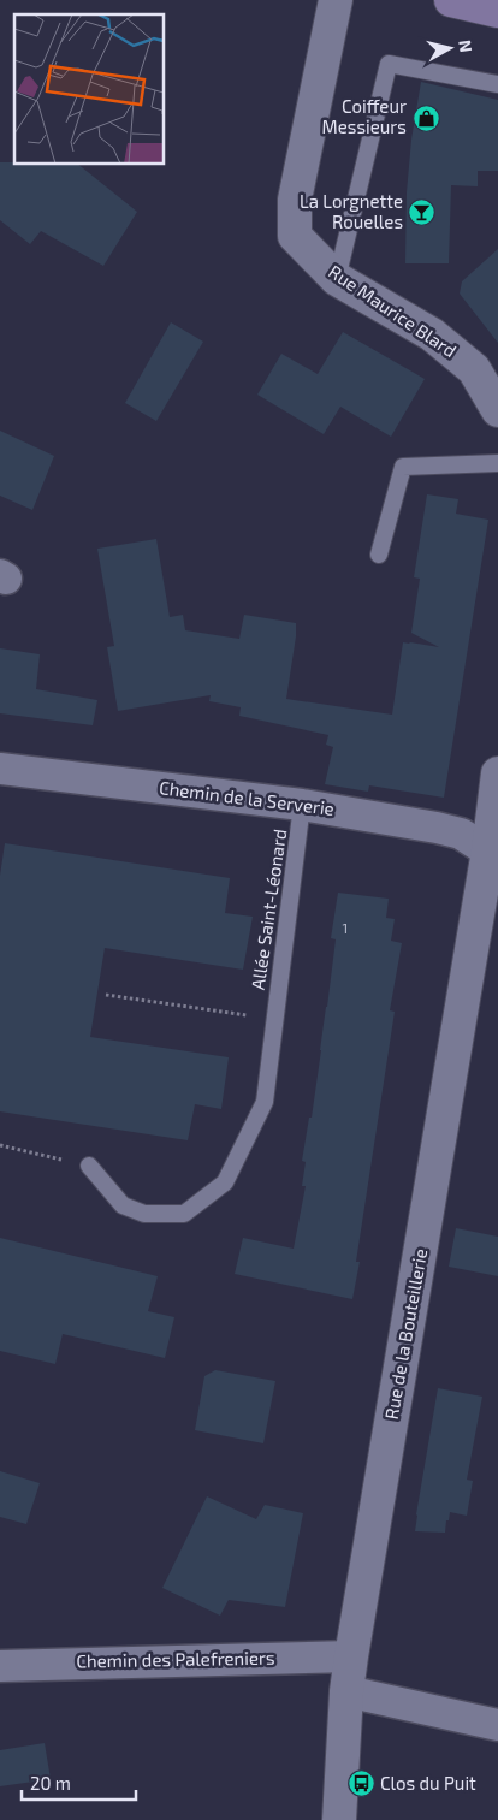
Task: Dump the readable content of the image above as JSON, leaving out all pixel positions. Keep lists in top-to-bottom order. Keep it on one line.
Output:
{"streets":{"street":["Rue Maurice Blard","Chemin de la Serverie","Rue de la Bouteillerie","Chemin des Palefreniers"],"lane":["Allée Saint-Léonard"]},"crossings":[["Chemin de la Serverie","Allée Saint-Léonard"],["Chemin de la Serverie","Rue de la Bouteillerie"],["Rue de la Bouteillerie","Chemin des Palefreniers"]],"places":{"shop":["Coiffeur Messieurs"],"bar":["La Lorgnette Rouelles"],"bus stop":["Clos du Puit"]},"house_numbers":["1"],"scale_bar":"20 m","north":"right"}
